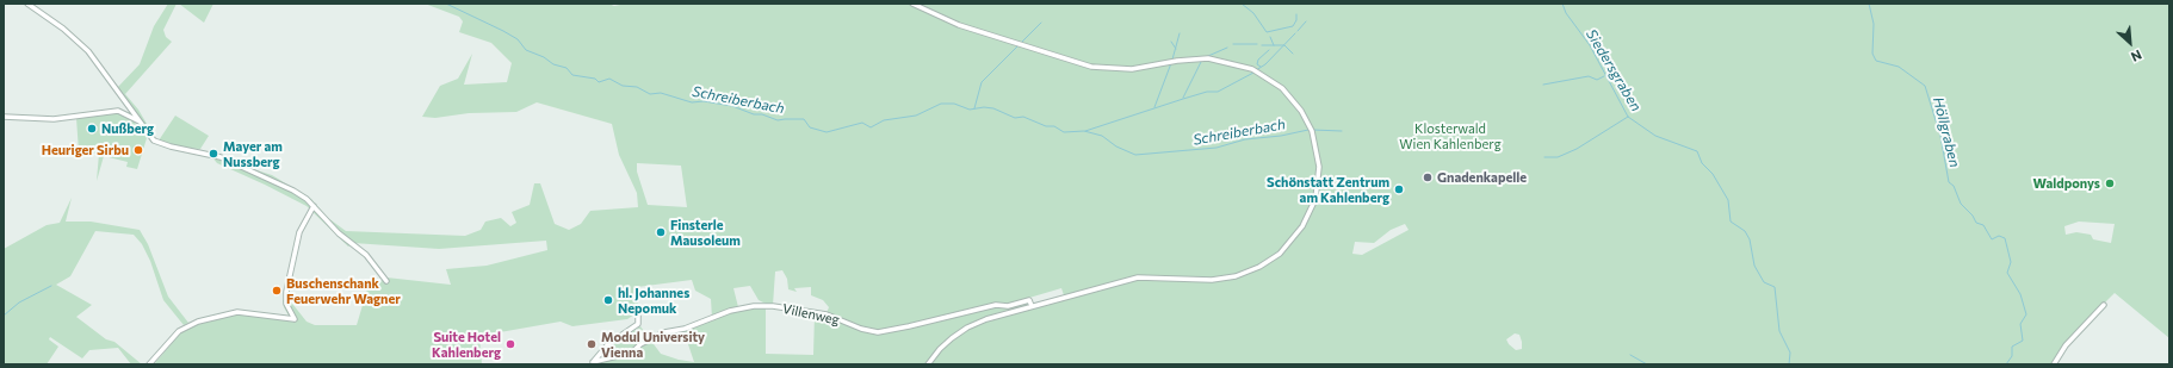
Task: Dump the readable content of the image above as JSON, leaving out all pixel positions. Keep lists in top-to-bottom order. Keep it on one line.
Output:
{"streets":{"street":["Villenweg"]},"water":["Siedersgraben","Schreiberbach","Höllgraben"],"parks":["Klosterwald Wien Kahlenberg"],"places":["Nußberg","Heuriger Sirbu","Mayer am Nussberg","Gnadenkapelle","Waldponys","Schönstatt Zentrum am Kahlenberg","Finsterle Mausoleum","Buschenschank Feuerwehr Wagner","hl. Johannes Nepomuk","Suite Hotel Kahlenberg","Modul University Vienna"],"north":"bottom right"}
